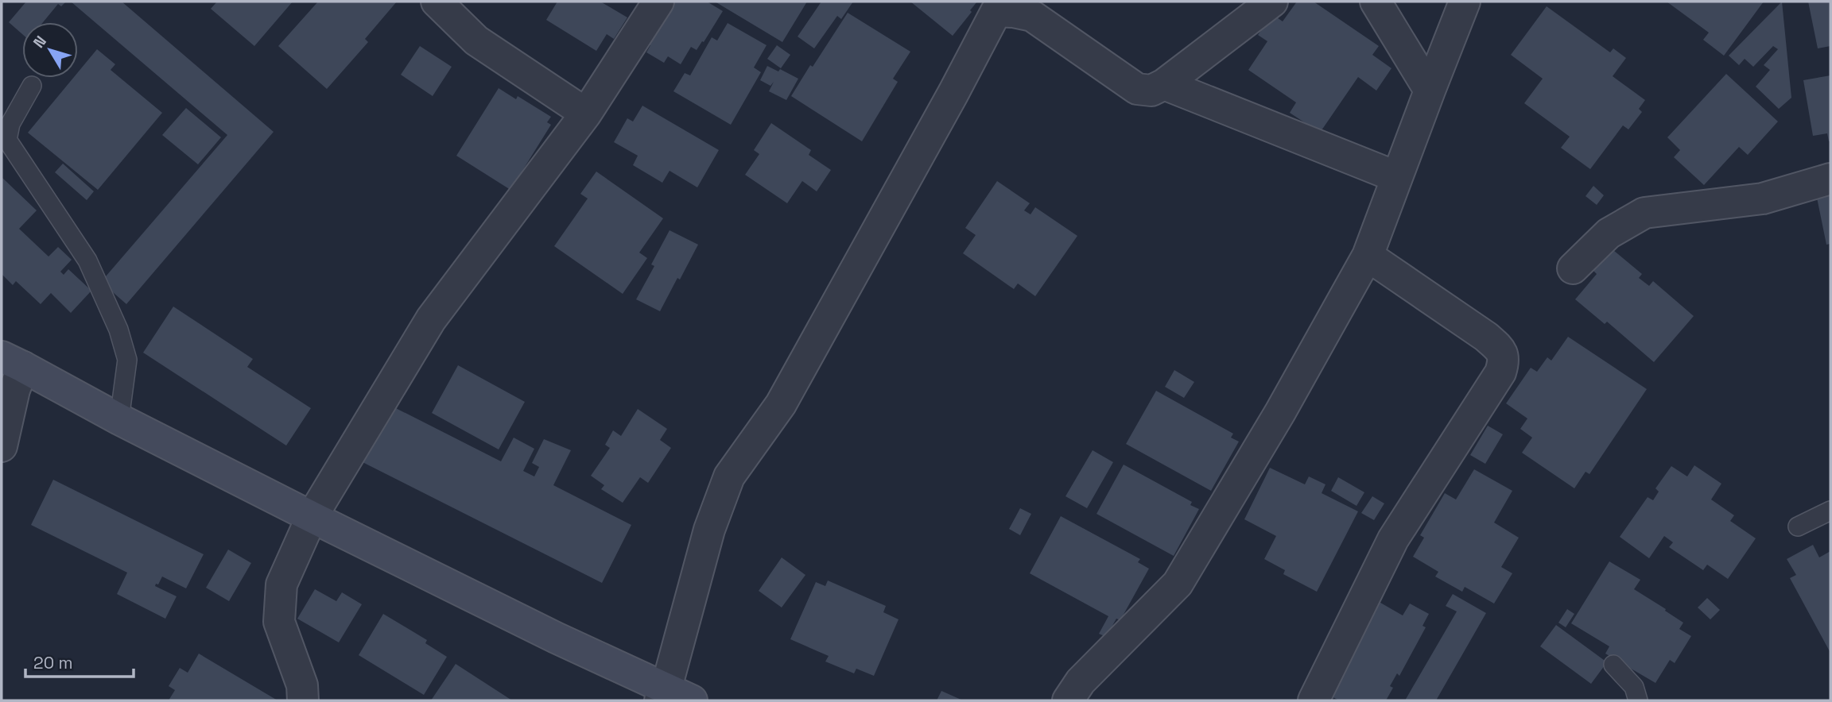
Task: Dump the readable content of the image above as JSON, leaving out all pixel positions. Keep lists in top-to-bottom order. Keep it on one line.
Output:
{"scale_bar":"20 m","north":"top left"}
